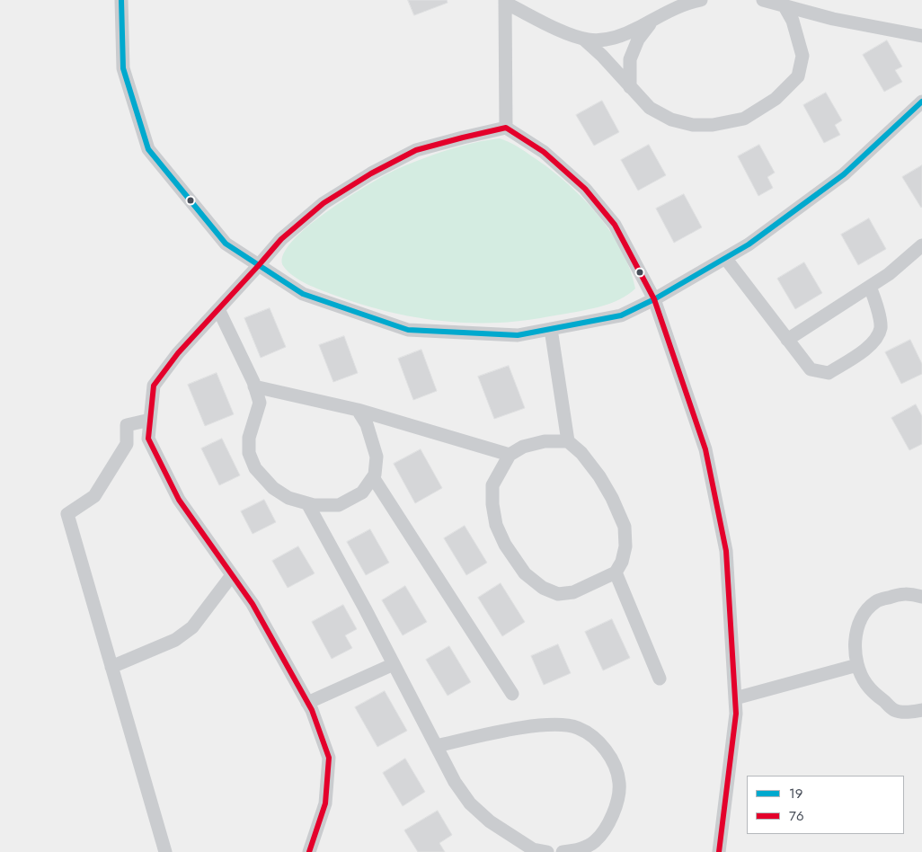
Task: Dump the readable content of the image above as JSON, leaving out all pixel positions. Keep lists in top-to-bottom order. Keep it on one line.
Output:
{"lines":["transit line 19","transit line 76"],"legend":["19","76"]}
